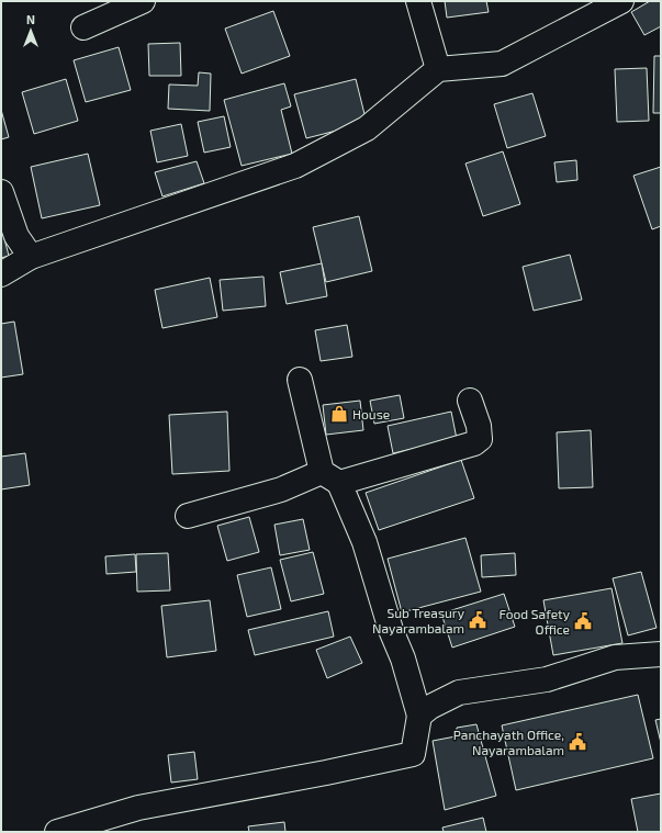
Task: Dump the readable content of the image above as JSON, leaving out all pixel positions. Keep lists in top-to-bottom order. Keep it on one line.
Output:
{"places":{"shop":["House"],"public building":["Sub Treasury Nayarambalam","Food Safety Office","Panchayath Office, Nayarambalam"]},"north":"top"}
